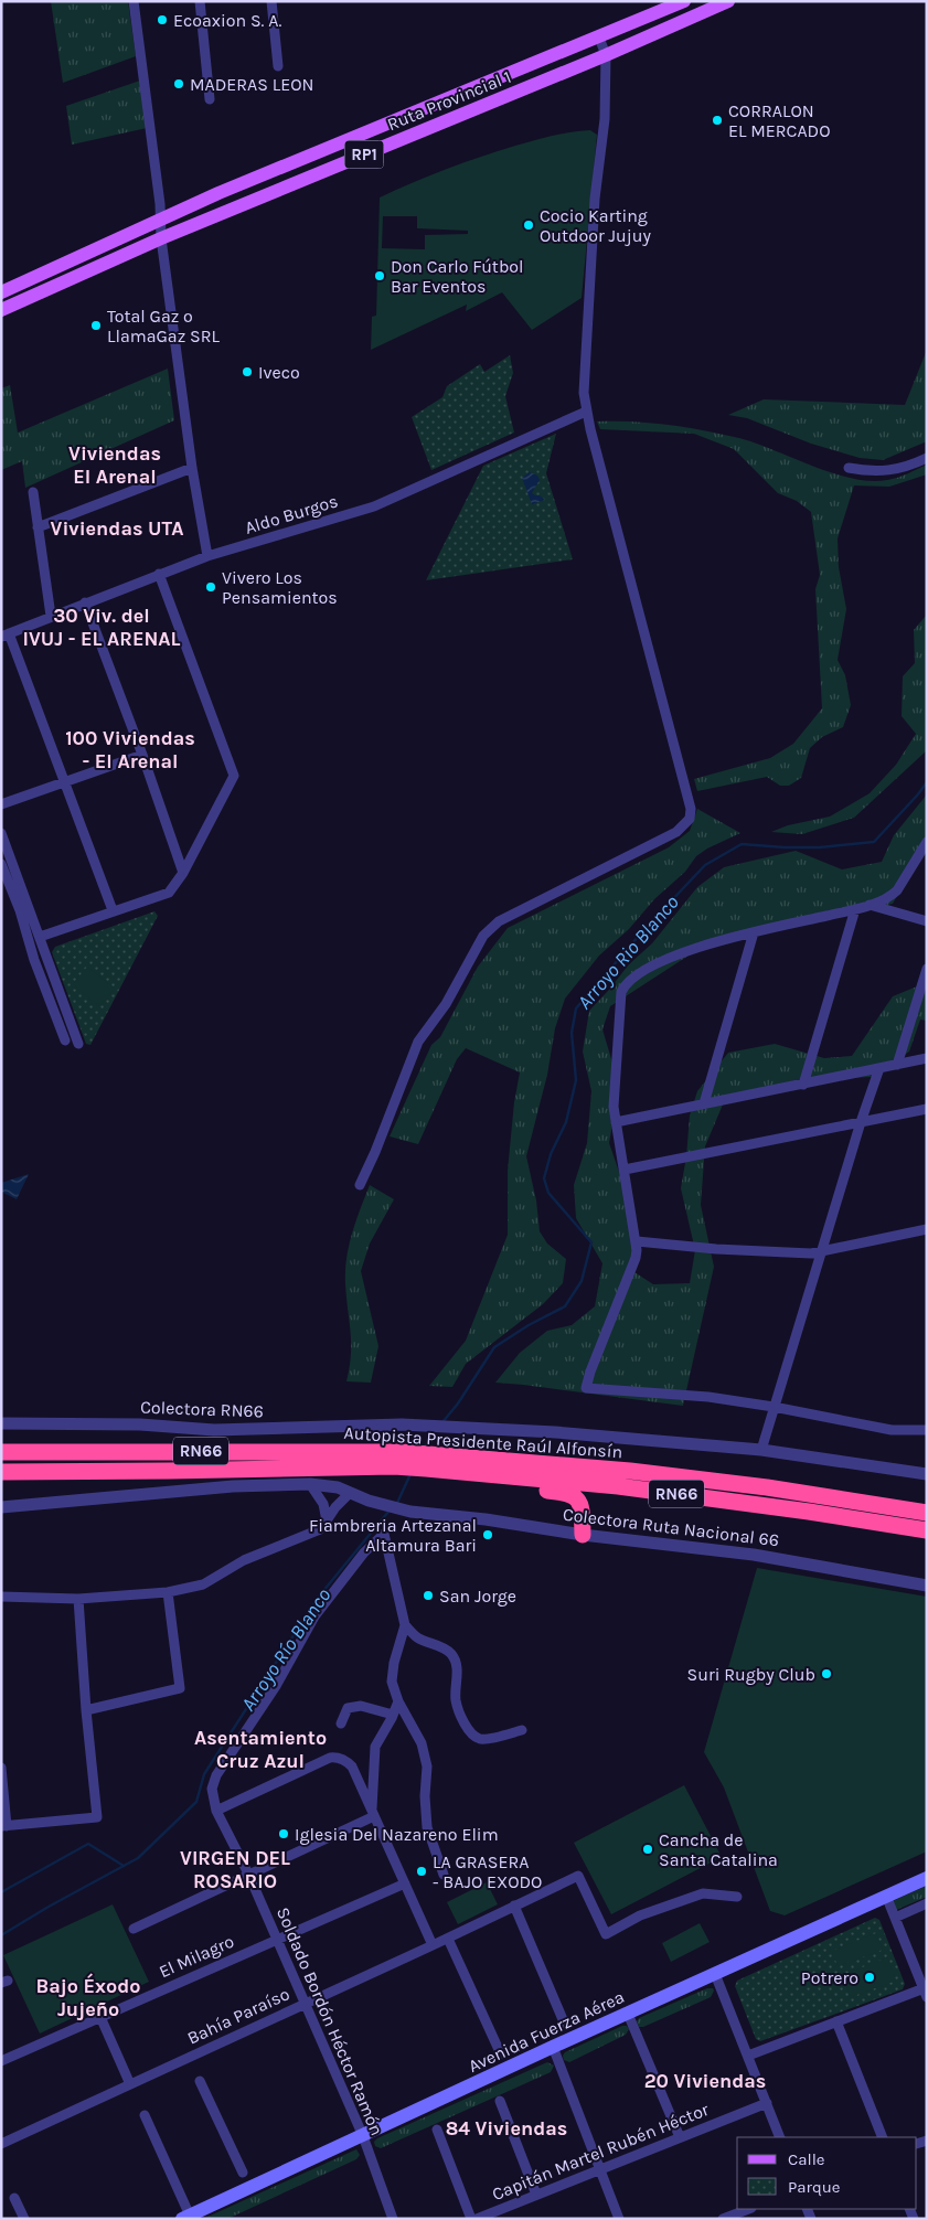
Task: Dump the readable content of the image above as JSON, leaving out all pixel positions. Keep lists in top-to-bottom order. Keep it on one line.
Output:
{"streets":{"highway":["Autopista Presidente Raúl Alfonsín","RN66"],"main road":["Ruta Provincial 1","RP1","Avenida Fuerza Aérea"],"street":["Aldo Burgos","Colectora RN66","Colectora Ruta Nacional 66","El Milagro","Bahía Paraíso","Soldado Bordón Héctor Ramón","Capitán Martel Rubén Héctor"]},"crossings":[["El Milagro","Soldado Bordón Héctor Ramón"],["Bahía Paraíso","Soldado Bordón Héctor Ramón"],["Soldado Bordón Héctor Ramón","Avenida Fuerza Aérea"]],"districts":["Viviendas El Arenal","Viviendas UTA","30 Viv. del IVUJ - EL ARENAL","100 Viviendas - El Arenal","Asentamiento Cruz Azul","VIRGEN DEL ROSARIO","Bajo Éxodo Jujeño","20 Viviendas","84 Viviendas"],"water":["Arroyo Rio Blanco","Arroyo Río Blanco"],"places":["Ecoaxion S. A.","MADERAS LEON","CORRALON EL MERCADO","Cocio Karting Outdoor Jujuy","Don Carlo Fútbol Bar Eventos","Total Gaz o LlamaGaz SRL","Iveco","Vivero Los Pensamientos","Fiambreria Artezanal Altamura Bari","San Jorge","Suri Rugby Club","Iglesia Del Nazareno Elim","Cancha de Santa Catalina","LA GRASERA - BAJO EXODO","Potrero"],"legend":["Calle","Parque"]}
